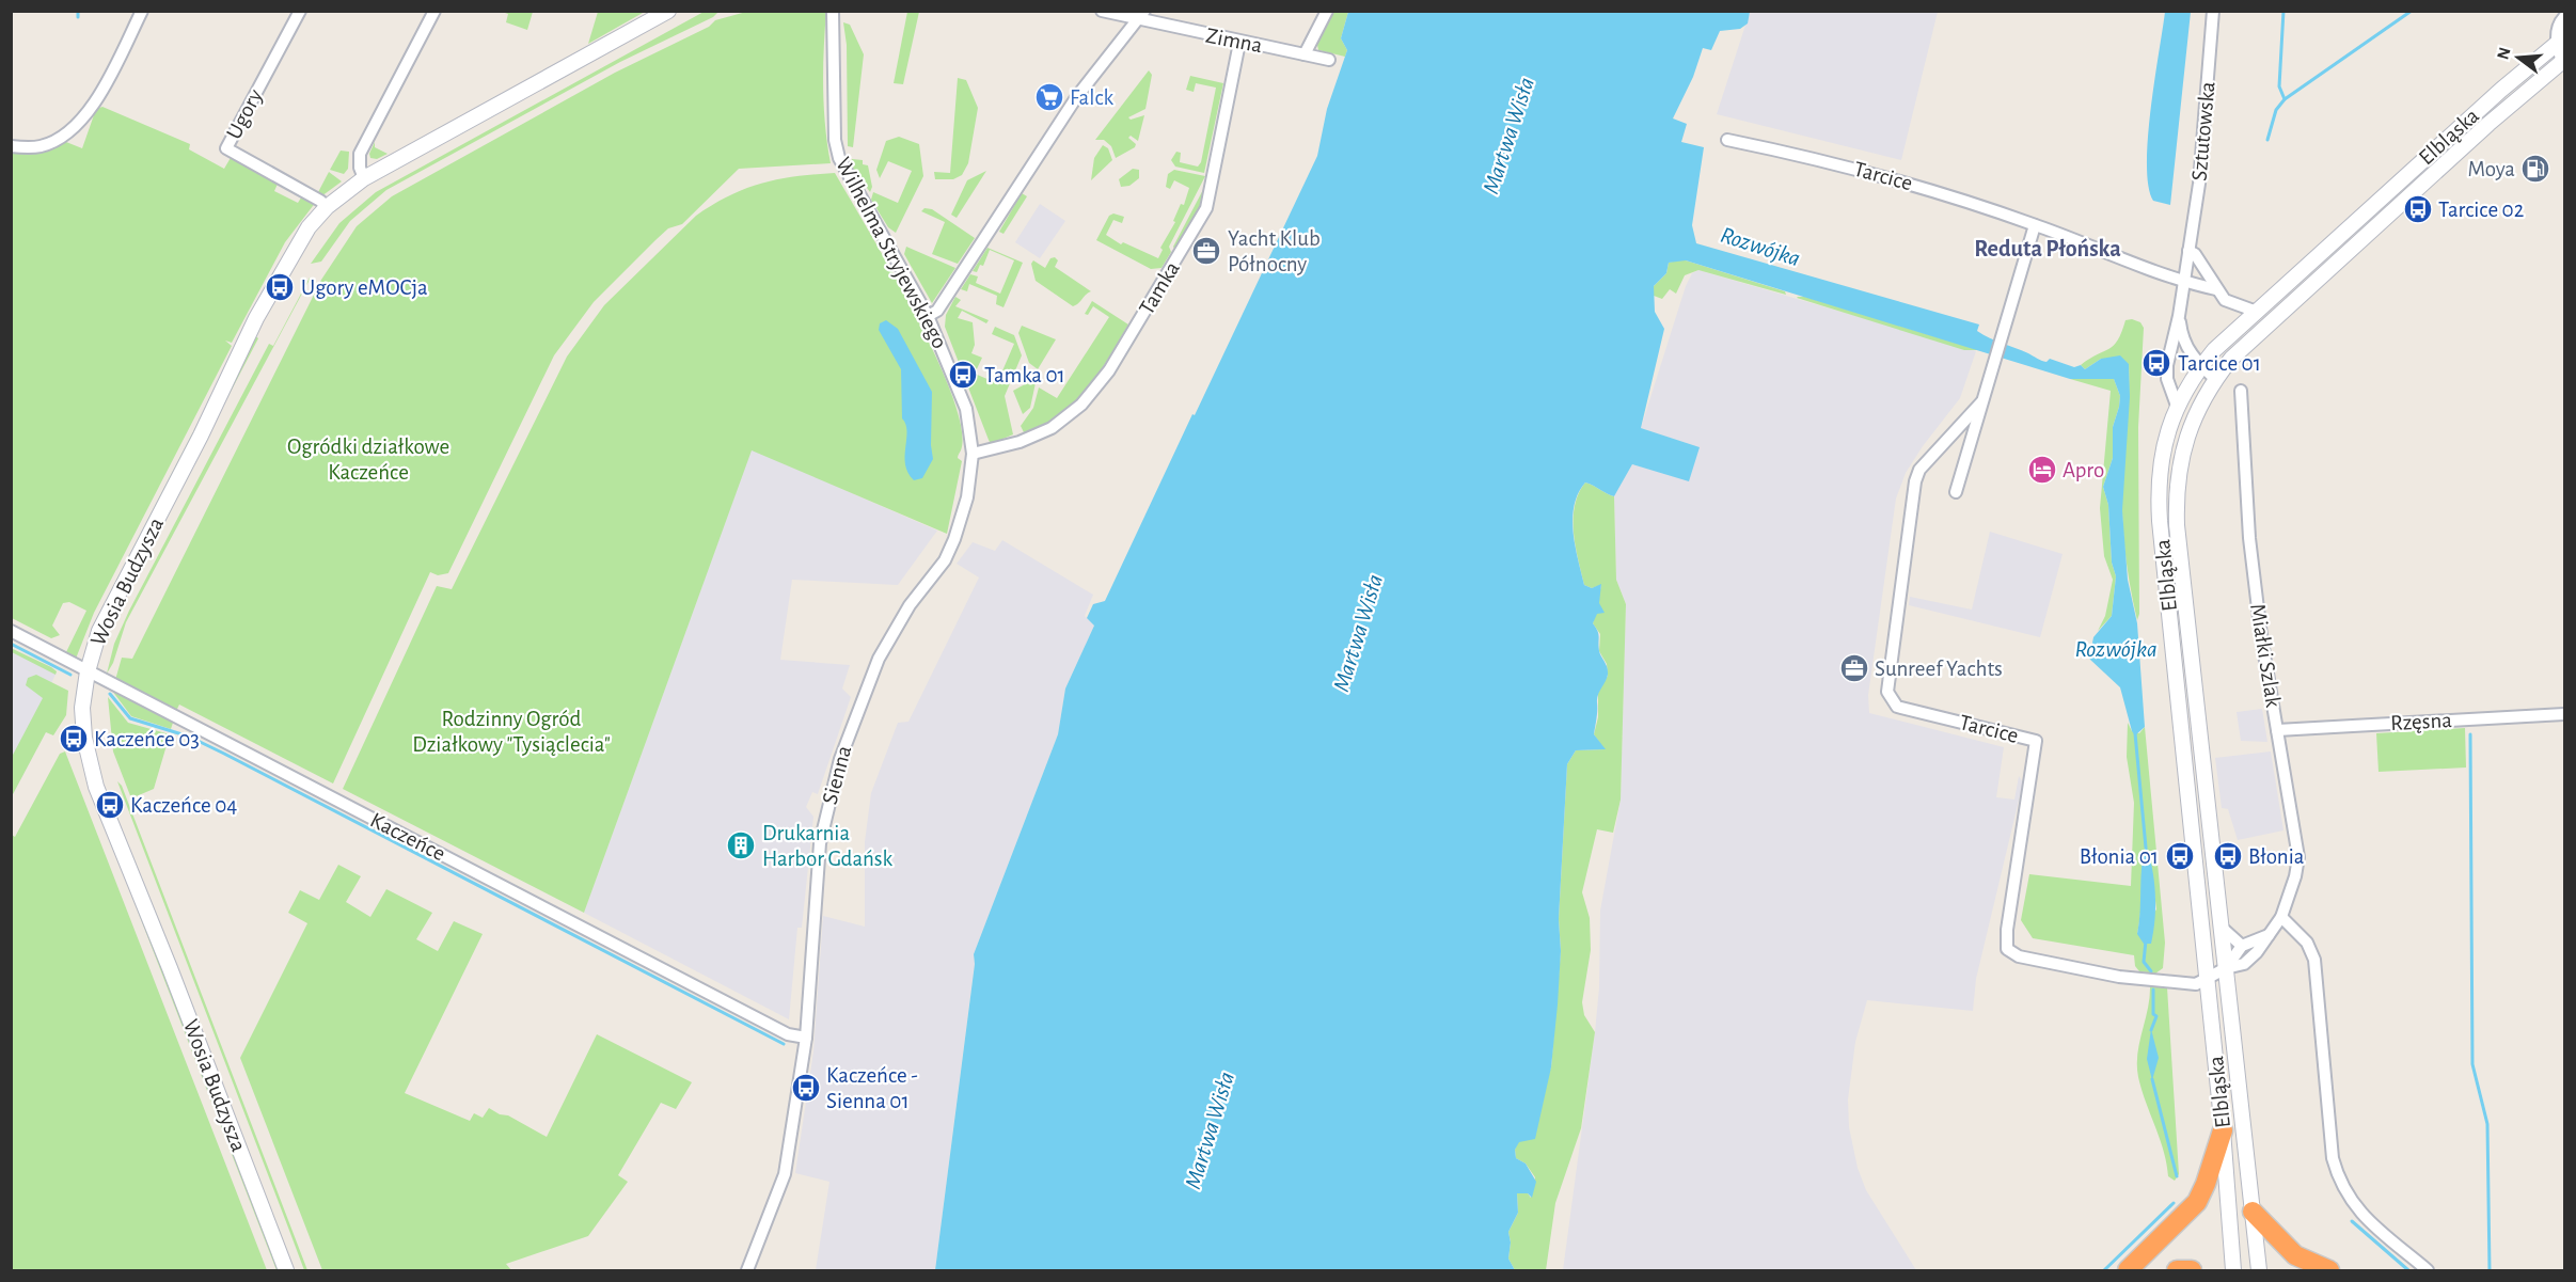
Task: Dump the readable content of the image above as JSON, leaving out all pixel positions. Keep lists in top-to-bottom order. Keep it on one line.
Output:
{"streets":{"main road":["Elbląska","Wosia Budzysza"],"street":["Zimna","Ugory","Sztutowska","Tarcice","Wilhelma Stryjewskiego","Tamka","Miałki Szlak","Rzęsna","Sienna","Kaczeńce"]},"crossings":[["Zimna","Tamka"],["Ugory","Wosia Budzysza"],["Sztutowska","Elbląska"],["Sztutowska","Tarcice"],["Elbląska","Tarcice"],["Elbląska","Miałki Szlak"],["Tarcice","Miałki Szlak"],["Wilhelma Stryjewskiego","Tamka"],["Wilhelma Stryjewskiego","Sienna"],["Tamka","Sienna"],["Wosia Budzysza","Kaczeńce"],["Miałki Szlak","Rzęsna"],["Sienna","Kaczeńce"]],"districts":["Reduta Płońska"],"water":["Martwa Wisła","Rozwójka"],"parks":["Ogródki działkowe Kaczeńce","Rodzinny Ogród Działkowy \"Tysiąclecia\""],"places":{"supermarket":["Falck"],"fuel station":["Moya"],"bus stop":["Tarcice 02","Ugory eMOCja","Tarcice 01","Tamka 01","Kaczeńce 03","Kaczeńce 04","Błonia 01","Błonia","Kaczeńce - Sienna 01"],"office":["Yacht Klub Północny","Sunreef Yachts"],"hotel":["Apro"],"building":["Drukarnia Harbor Gdańsk"]},"north":"left"}
